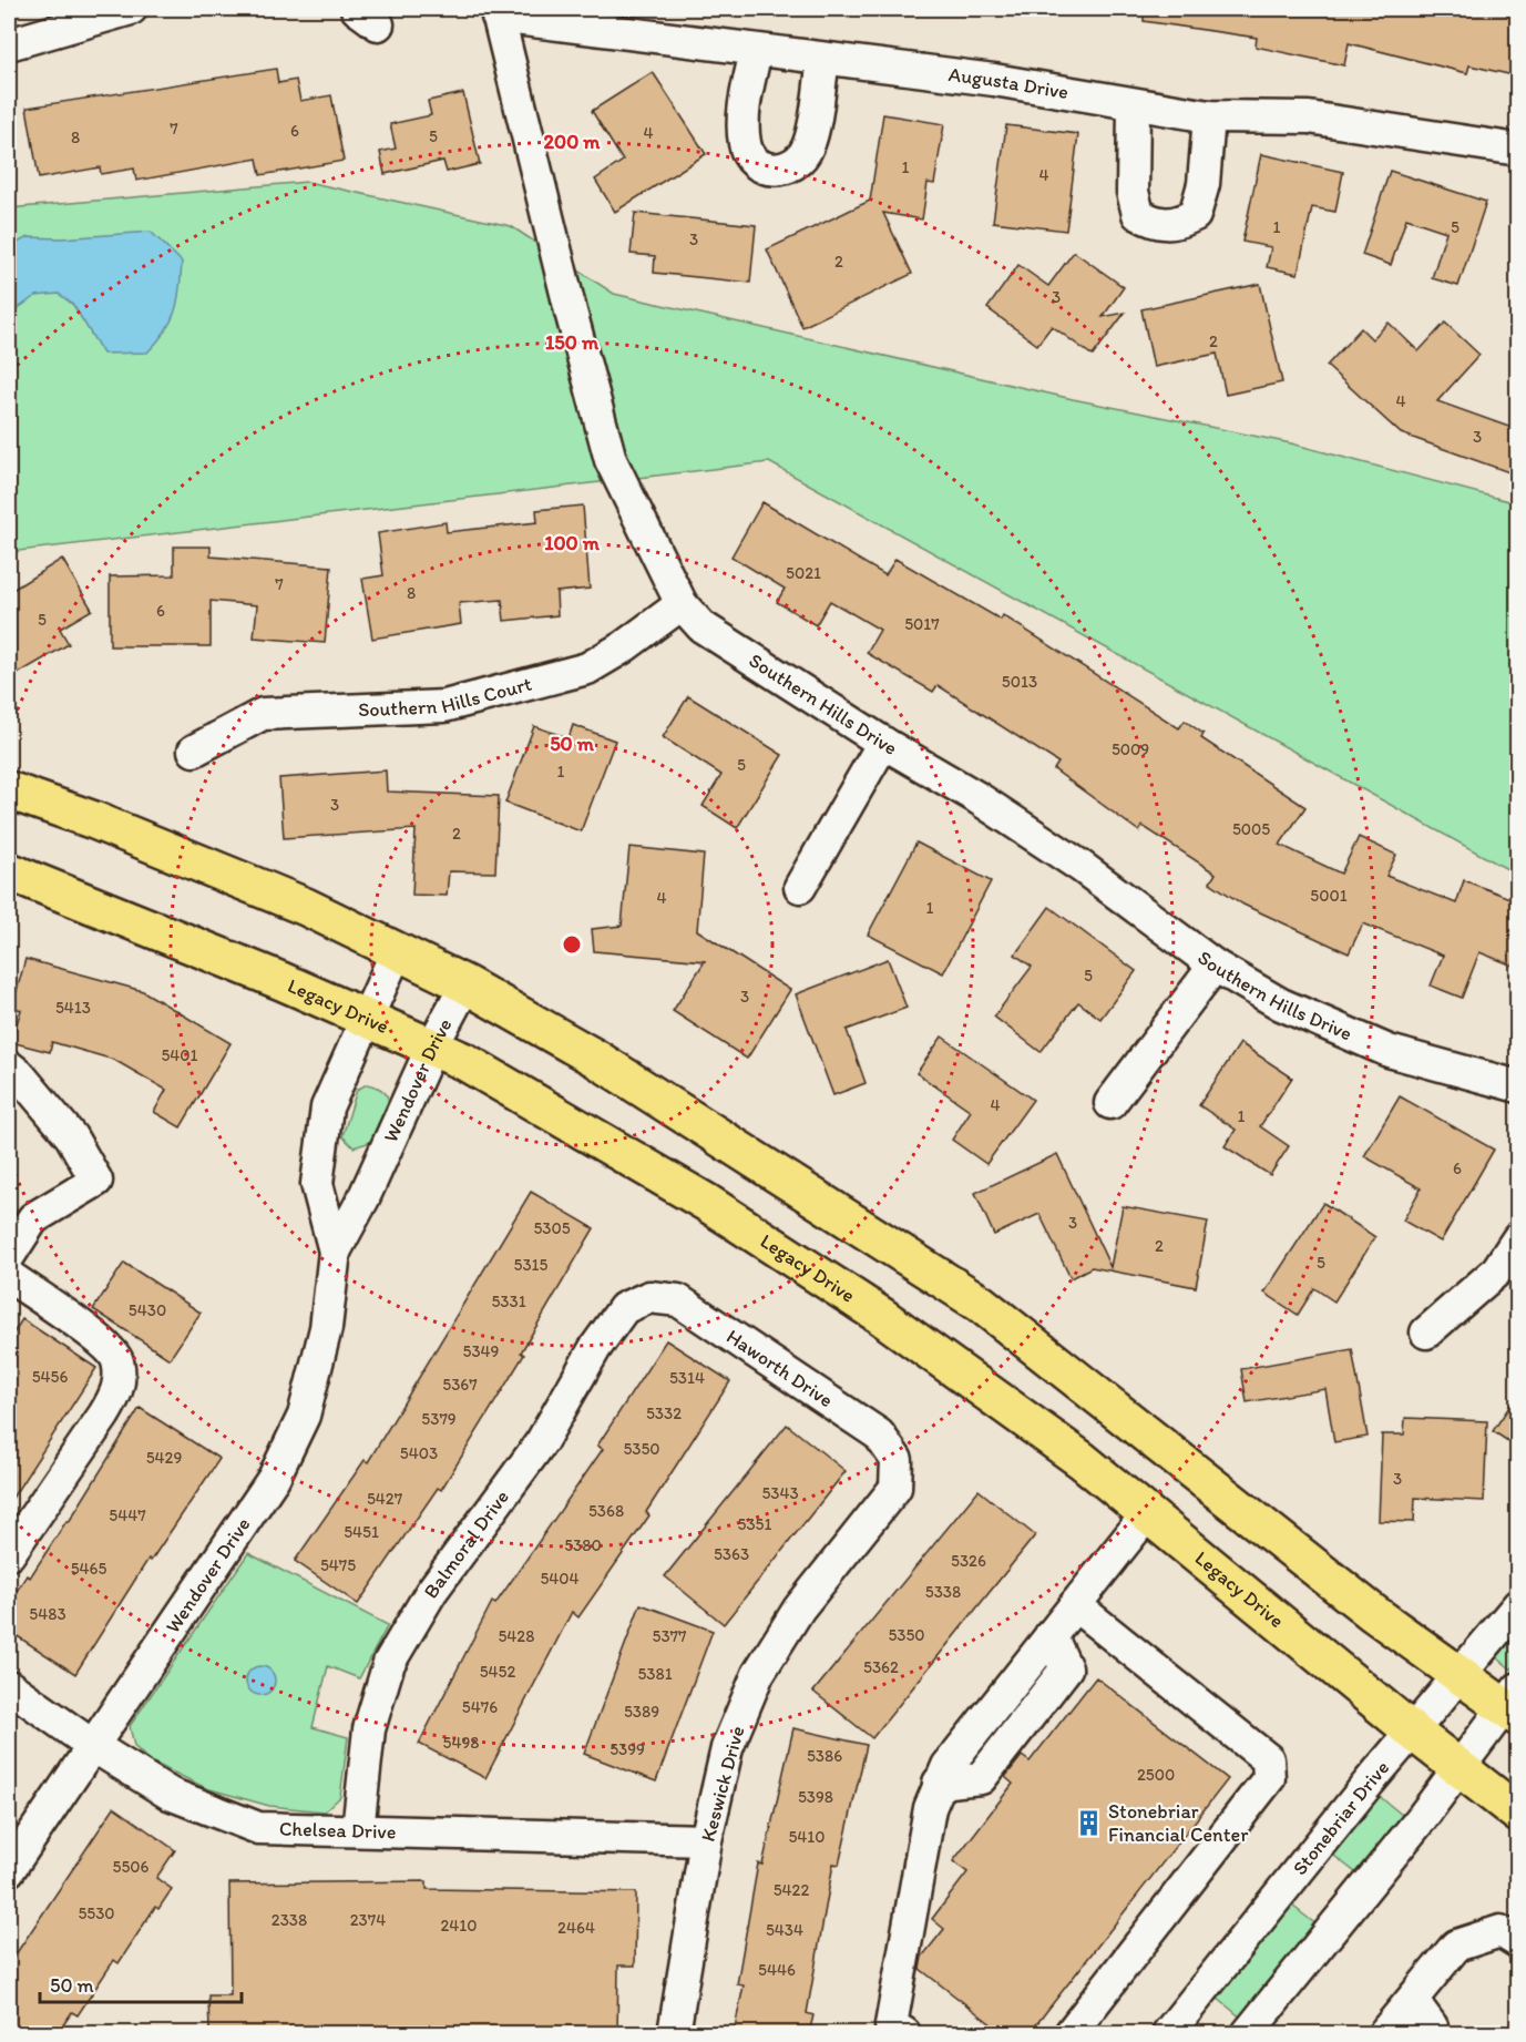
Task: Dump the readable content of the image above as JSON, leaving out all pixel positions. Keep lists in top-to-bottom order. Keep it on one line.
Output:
{"streets":{"main road":["Legacy Drive"],"street":["Augusta Drive","Southern Hills Court","Southern Hills Drive","Wendover Drive","Haworth Drive","Balmoral Drive","Keswick Drive","Stonebriar Drive","Chelsea Drive"]},"crossings":[["Augusta Drive","Southern Hills Drive"],["Southern Hills Court","Southern Hills Drive"],["Legacy Drive","Wendover Drive"],["Legacy Drive","Stonebriar Drive"],["Wendover Drive","Chelsea Drive"],["Haworth Drive","Balmoral Drive"],["Haworth Drive","Keswick Drive"],["Balmoral Drive","Chelsea Drive"],["Keswick Drive","Chelsea Drive"]],"places":{"building":["Stonebriar Financial Center"]},"house_numbers":["7","6","4","5","8","1","4","1","5","3","2","3","2","4","3","5021","7","8","6","5","5017","5013","5009","5","1","3","5005","2","5001","4","1","5","3","5413","5401","4","1","6","3","5305","2","5","5315","5331","5430","5349","5456","5314","5367","5332","5379","5350","5403","5429","3","5343","5427","5368","5447","5351","5451","5380","5363","5326","5475","5465","5404","5338","5483","5350","5428","5377","5362","5452","5381","5476","5389","5498","5399","5386","2500","5398","5410","5506","5422","5530","2338","2374","2410","2464","5434","5446"],"scale_bar":"50 m","rings":["200 m","150 m","100 m","50 m"]}
